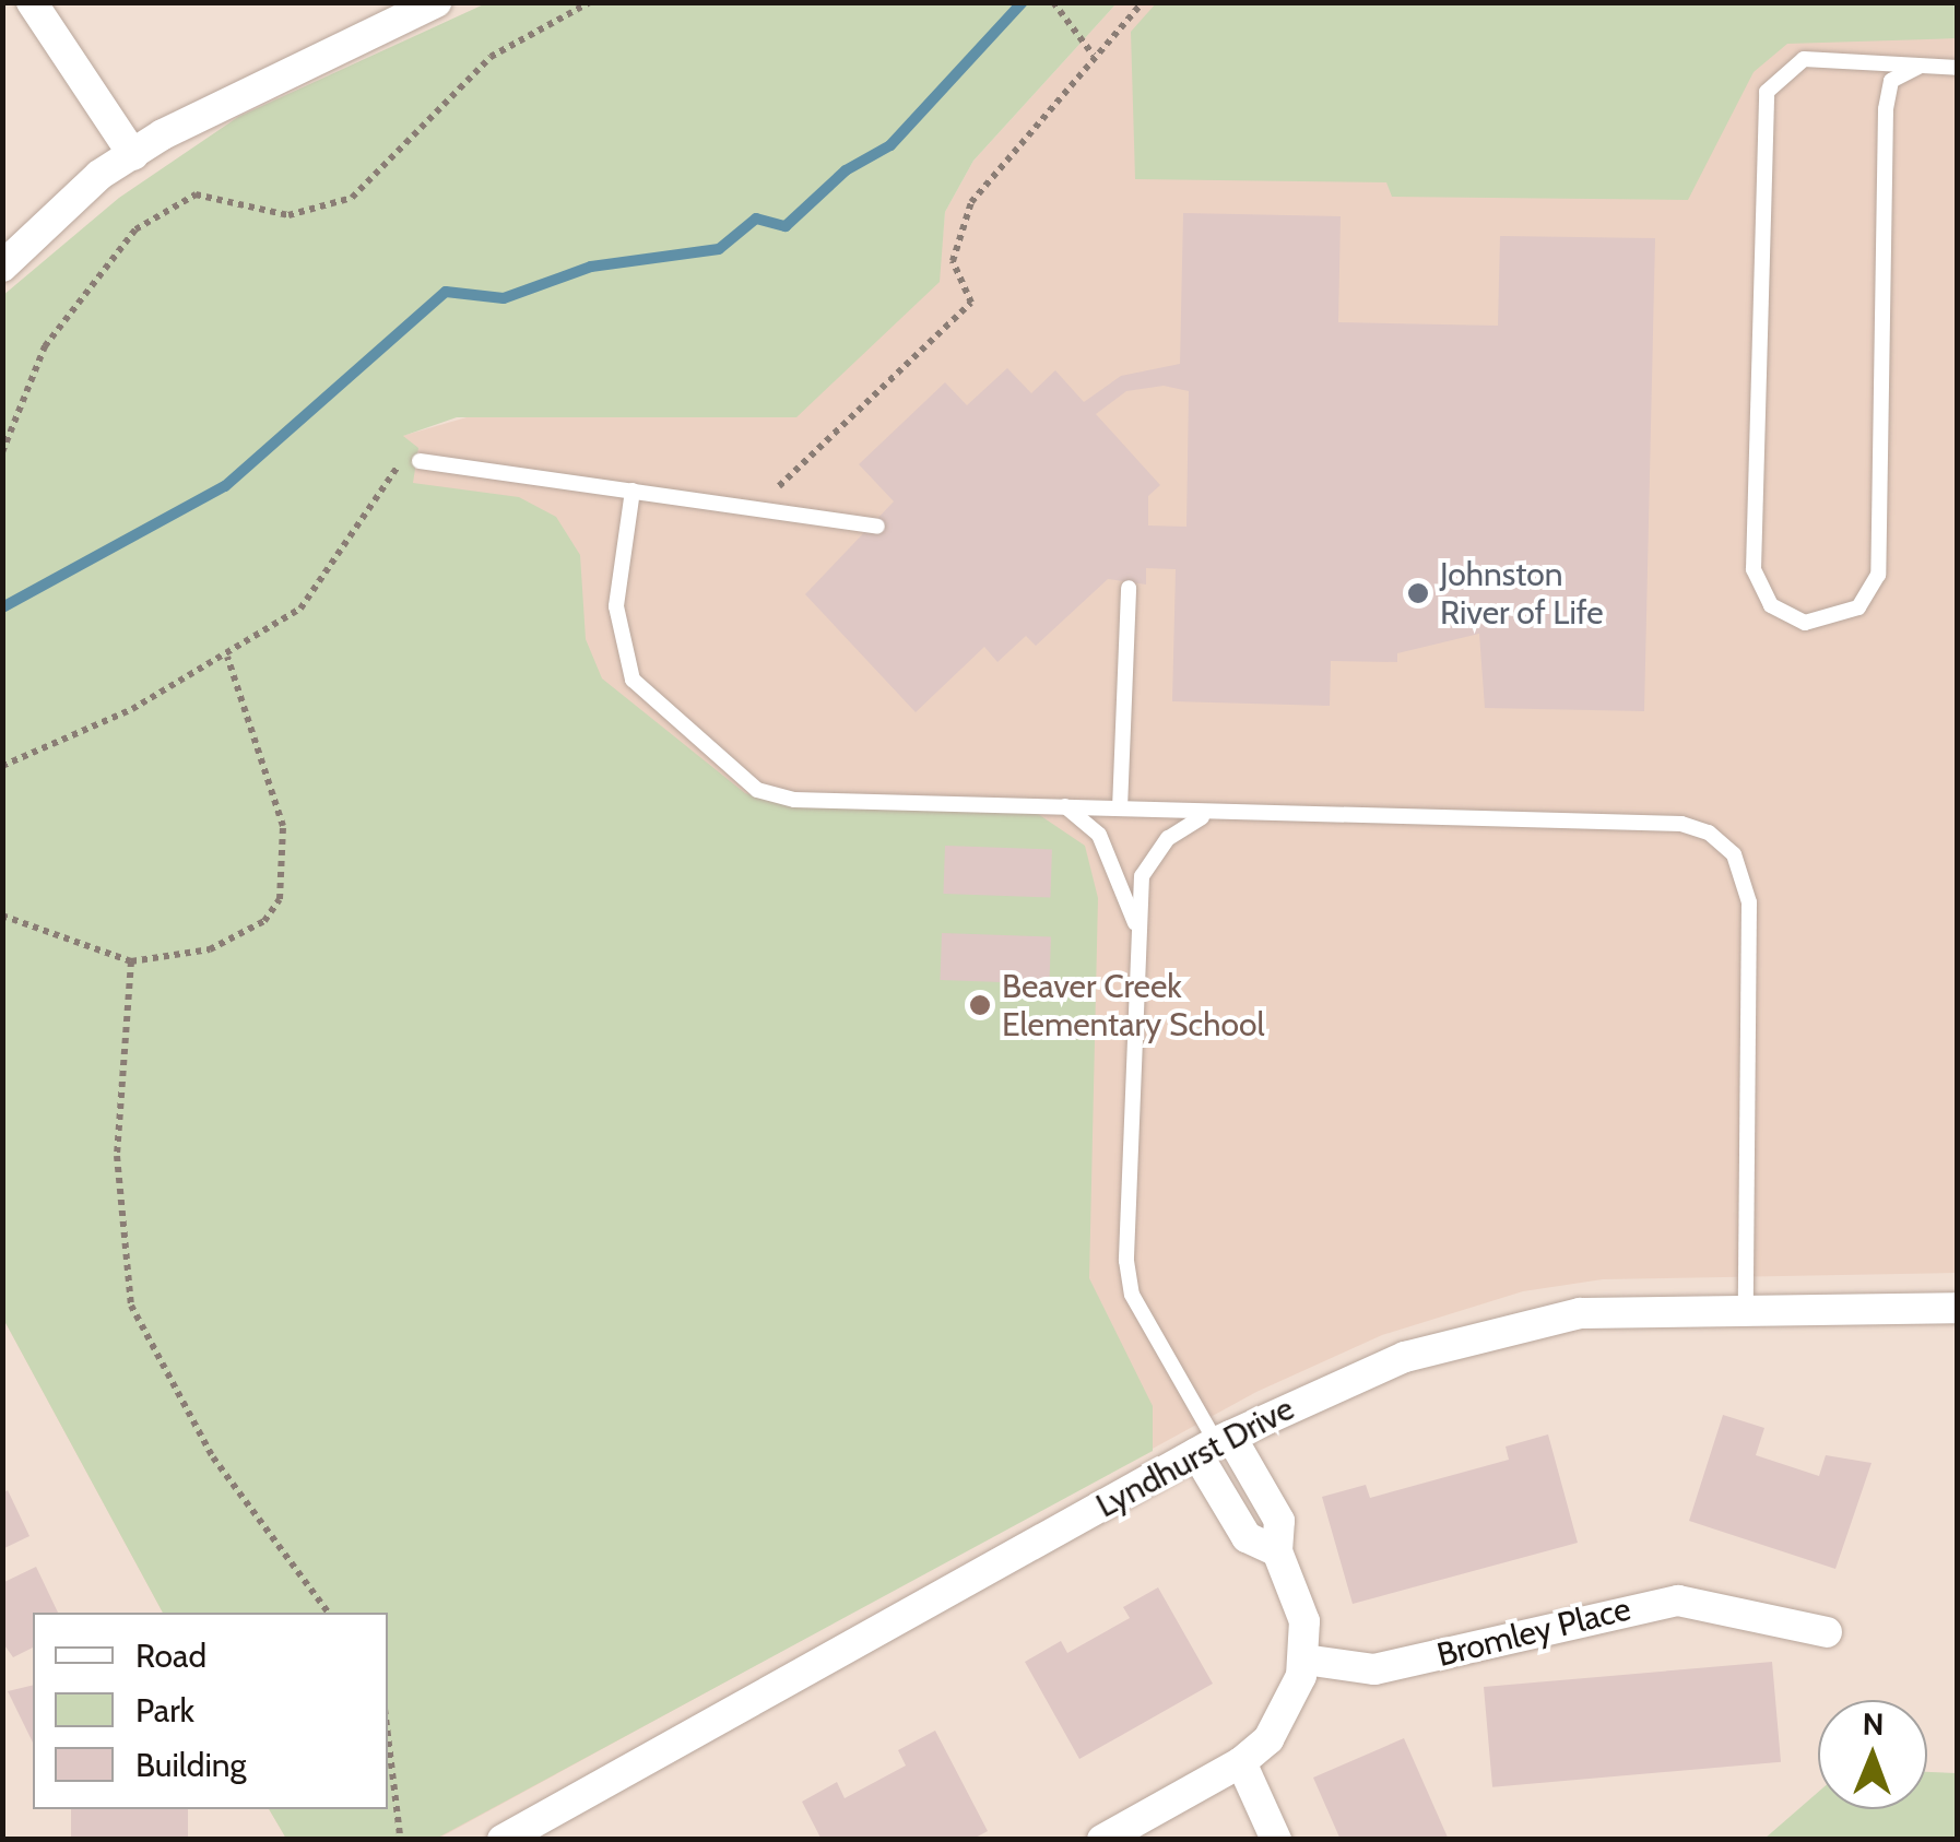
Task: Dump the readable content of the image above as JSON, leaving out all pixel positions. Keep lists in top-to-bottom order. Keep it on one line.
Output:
{"streets":{"street":["Lyndhurst Drive","Bromley Place"]},"places":["Johnston River of Life","Beaver Creek Elementary School"],"legend":["Road","Park","Building"],"north":"top"}
